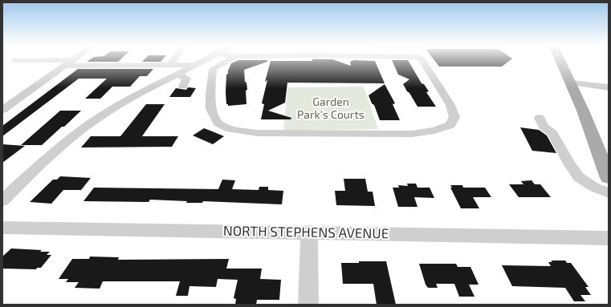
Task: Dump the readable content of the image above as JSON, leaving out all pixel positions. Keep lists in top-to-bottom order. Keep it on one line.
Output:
{"streets":{"street":["NORTH STEPHENS AVENUE"]},"parks":["Garden Park's Courts"]}
